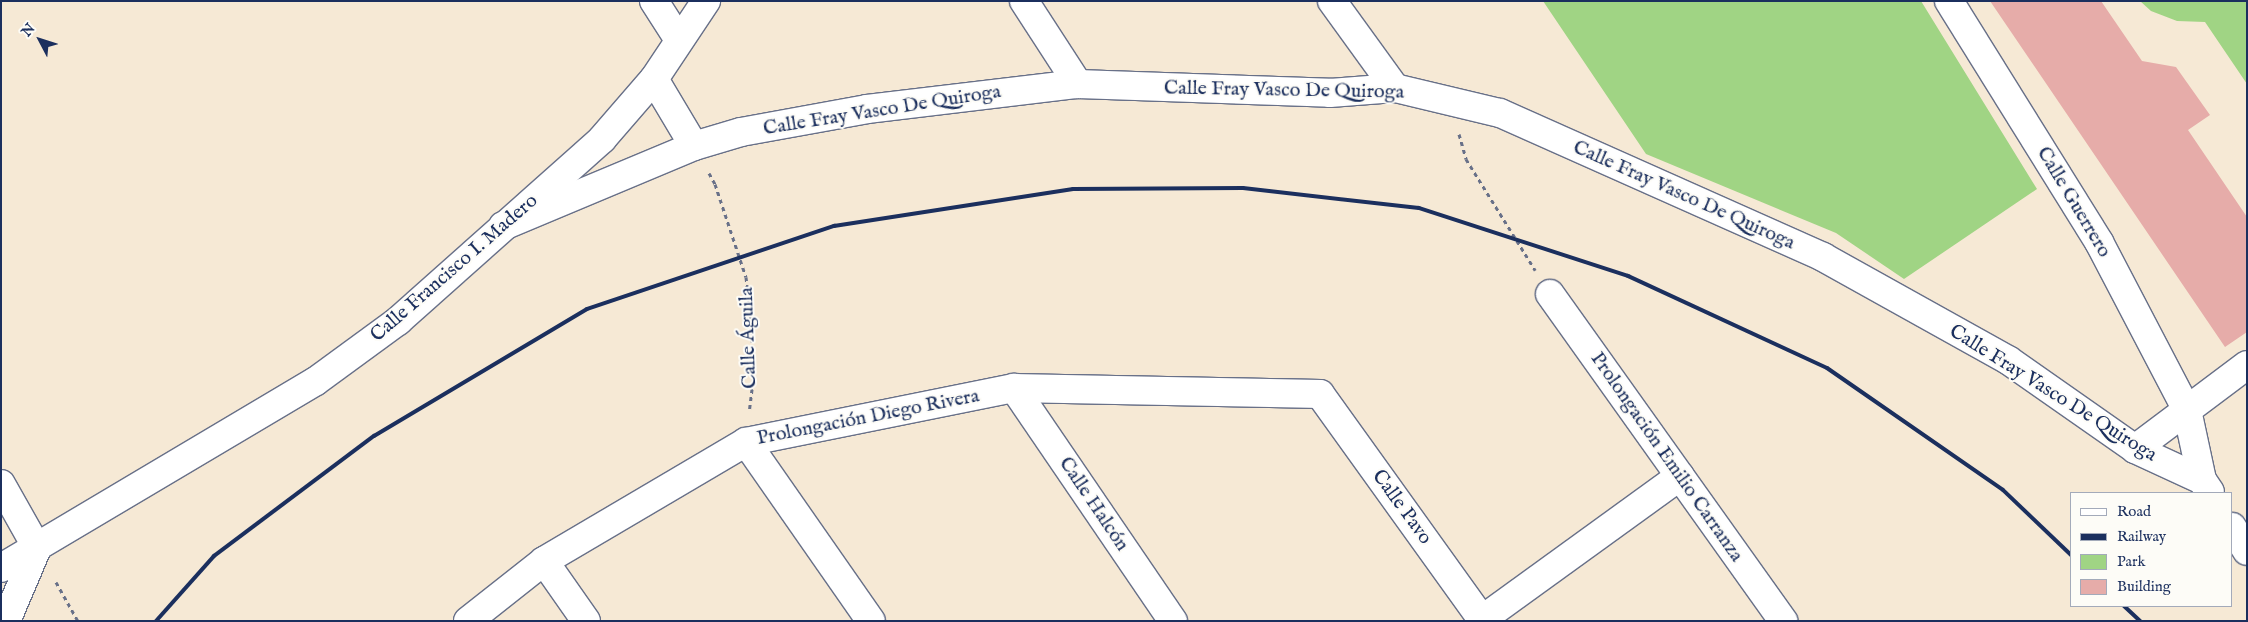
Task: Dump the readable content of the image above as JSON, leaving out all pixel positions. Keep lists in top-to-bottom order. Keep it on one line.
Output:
{"streets":{"street":["Calle Fray Vasco De Quiroga","Calle Guerrero","Calle Francisco I. Madero","Prolongación Diego Rivera","Prolongación Emilio Carranza","Calle Halcón","Calle Pavo"],"path":["Calle Águila"]},"crossings":[["Calle Fray Vasco De Quiroga","Calle Francisco I. Madero"],["Calle Fray Vasco De Quiroga","Calle Águila"],["Calle Águila","Prolongación Diego Rivera"],["Prolongación Diego Rivera","Calle Halcón"],["Prolongación Diego Rivera","Calle Pavo"]],"legend":["Road","Railway","Park","Building"],"north":"top left"}
